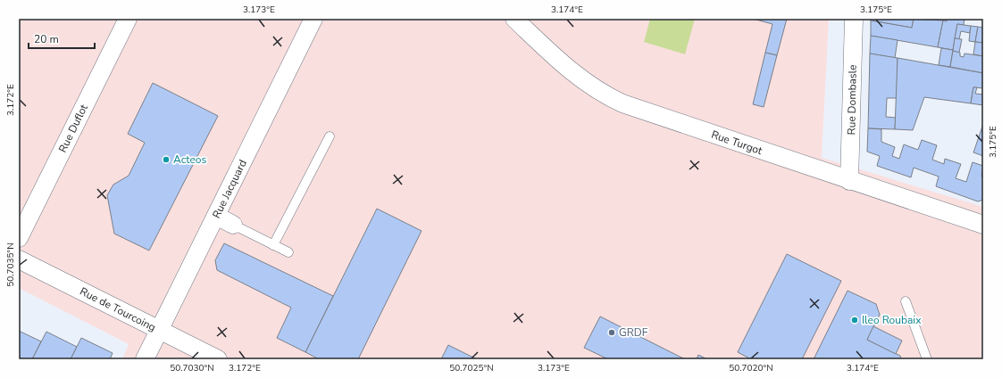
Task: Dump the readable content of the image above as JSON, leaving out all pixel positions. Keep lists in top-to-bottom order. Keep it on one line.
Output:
{"streets":{"street":["Rue Dombasle","Rue Duflot","Rue Turgot","Rue Jacquard","Rue de Tourcoing"]},"crossings":[["Rue Dombasle","Rue Turgot"],["Rue Jacquard","Rue de Tourcoing"]],"places":["Acteos","Ileo Roubaix","GRDF"],"scale_bar":"20 m","coordinates":["3.173°E","3.174°E","3.175°E","3.172°E","50.7035°N","50.7030°N","50.7025°N","50.7020°N"]}
